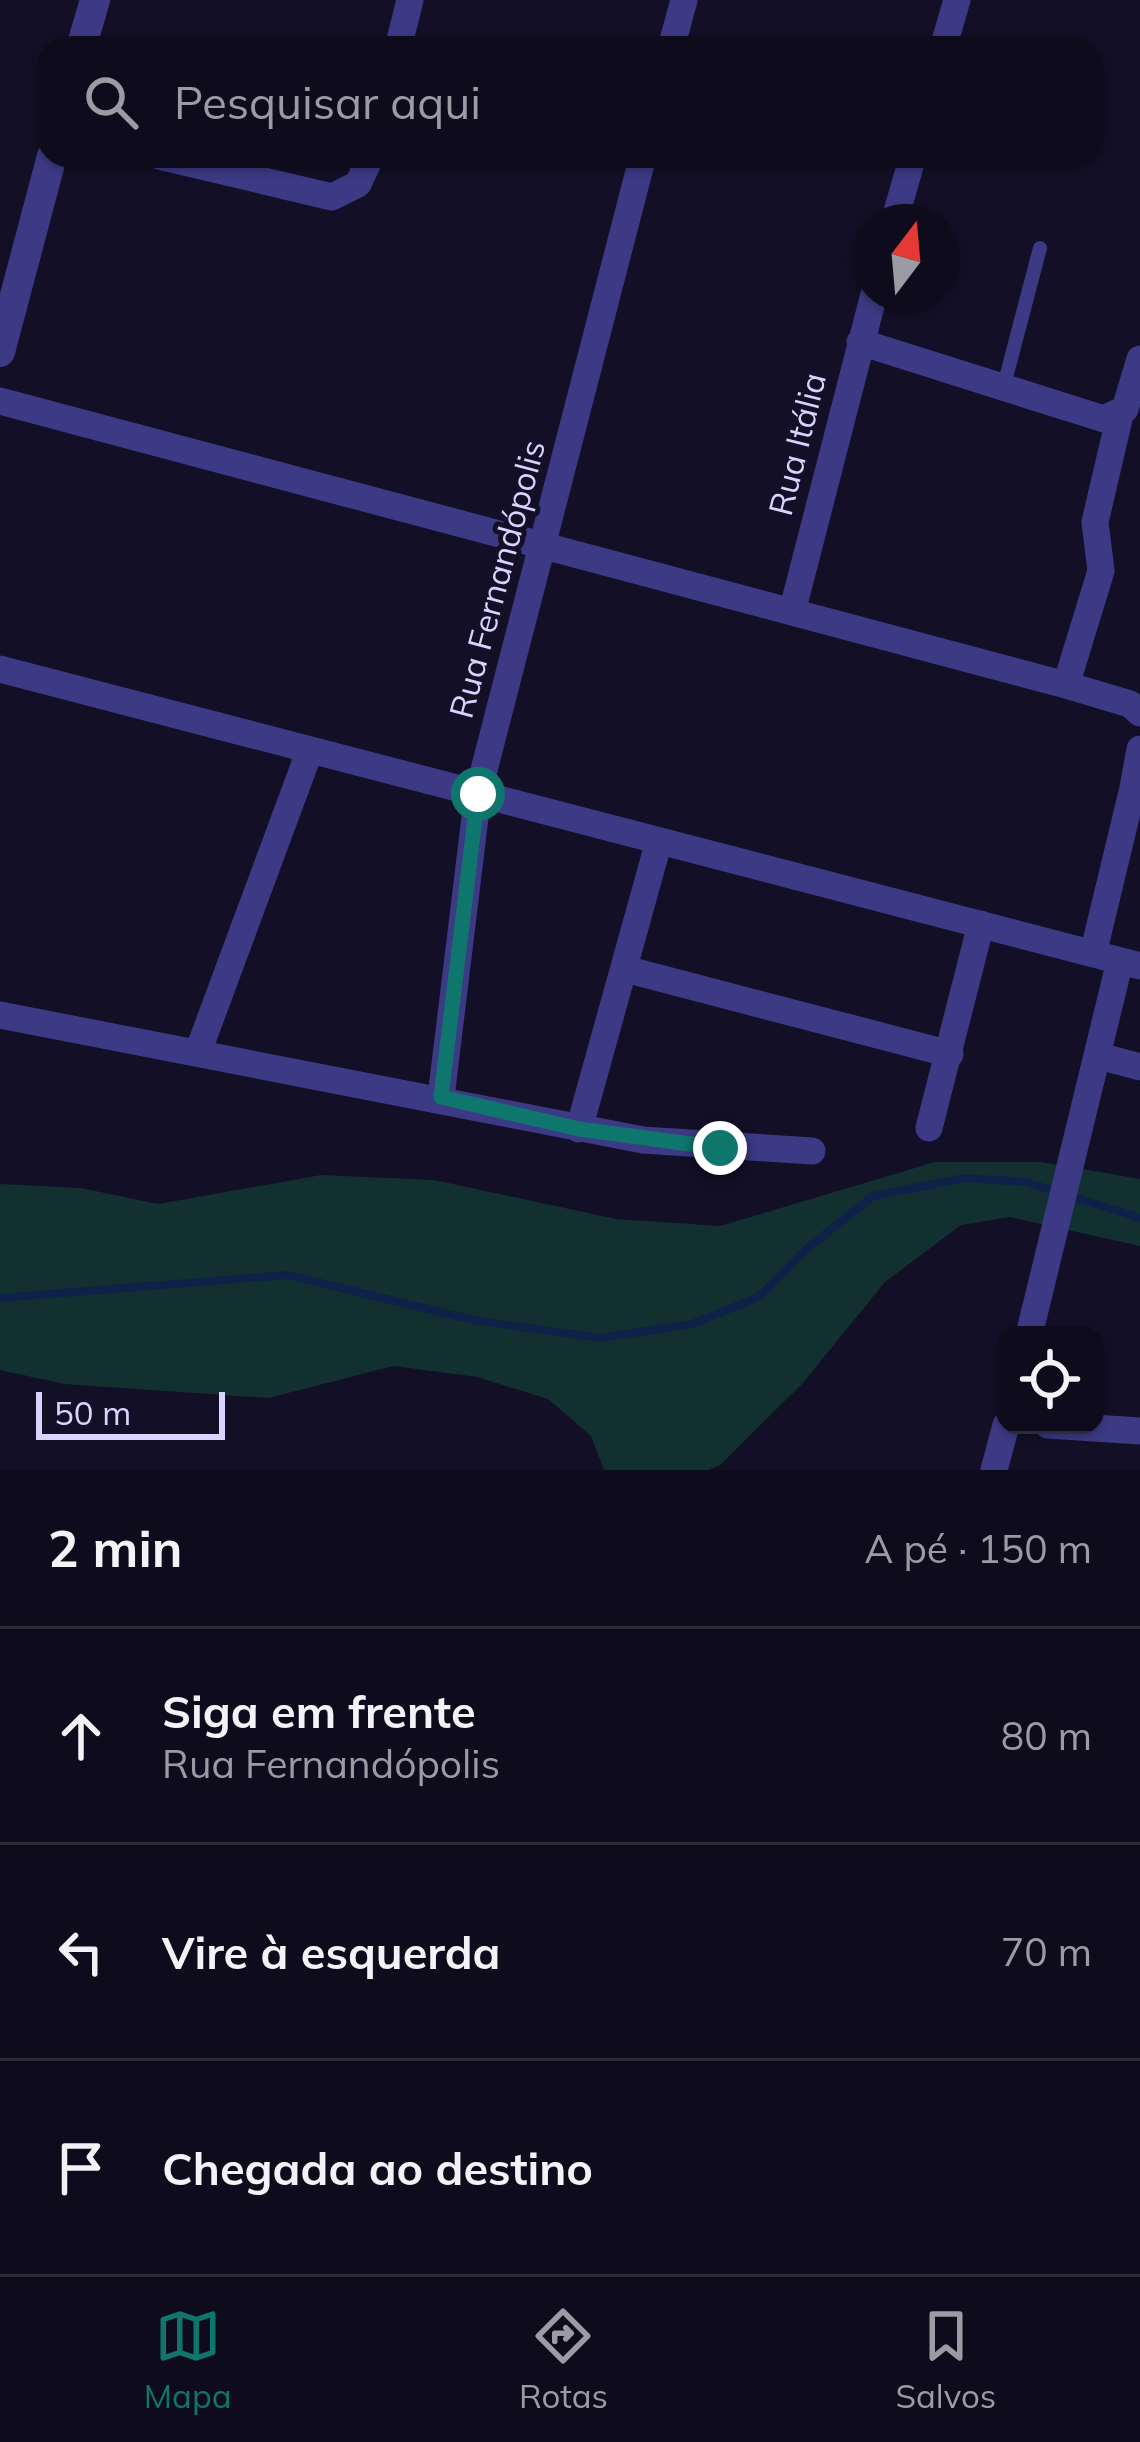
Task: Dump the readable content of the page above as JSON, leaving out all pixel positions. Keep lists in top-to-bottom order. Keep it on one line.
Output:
{"streets":{"street":["Rua Itália","Rua Fernandópolis"]},"scale_bar":"50 m","north":"top","page":{"search":"Pesquisar aqui","scale":"50 m","heading":["2 min","A pé · 150 m"],"list":[["Siga em frente","Rua Fernandópolis","80 m"],["Vire à esquerda","70 m"],"Chegada ao destino"],"nav":["Mapa","Rotas","Salvos"]}}
